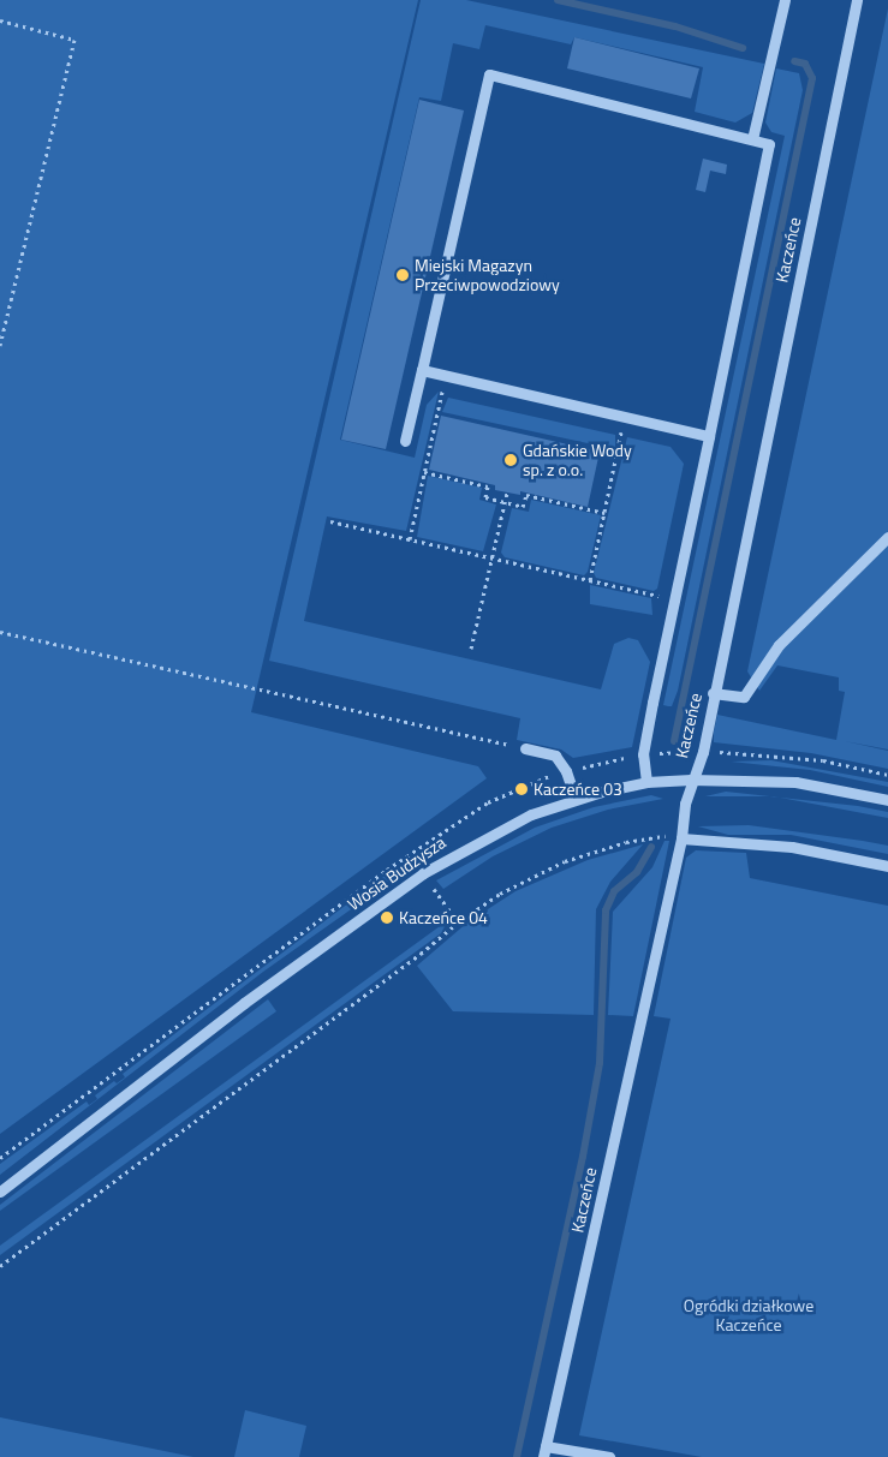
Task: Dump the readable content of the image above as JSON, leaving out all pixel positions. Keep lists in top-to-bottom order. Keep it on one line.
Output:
{"streets":{"street":["Kaczeńce","Wosia Budzysza"]},"crossings":[["Kaczeńce","Wosia Budzysza"]],"parks":["Ogródki działkowe Kaczeńce"],"places":["Miejski Magazyn Przeciwpowodziowy","Gdańskie Wody sp. z o.o.","Kaczeńce 03","Kaczeńce 04"]}
